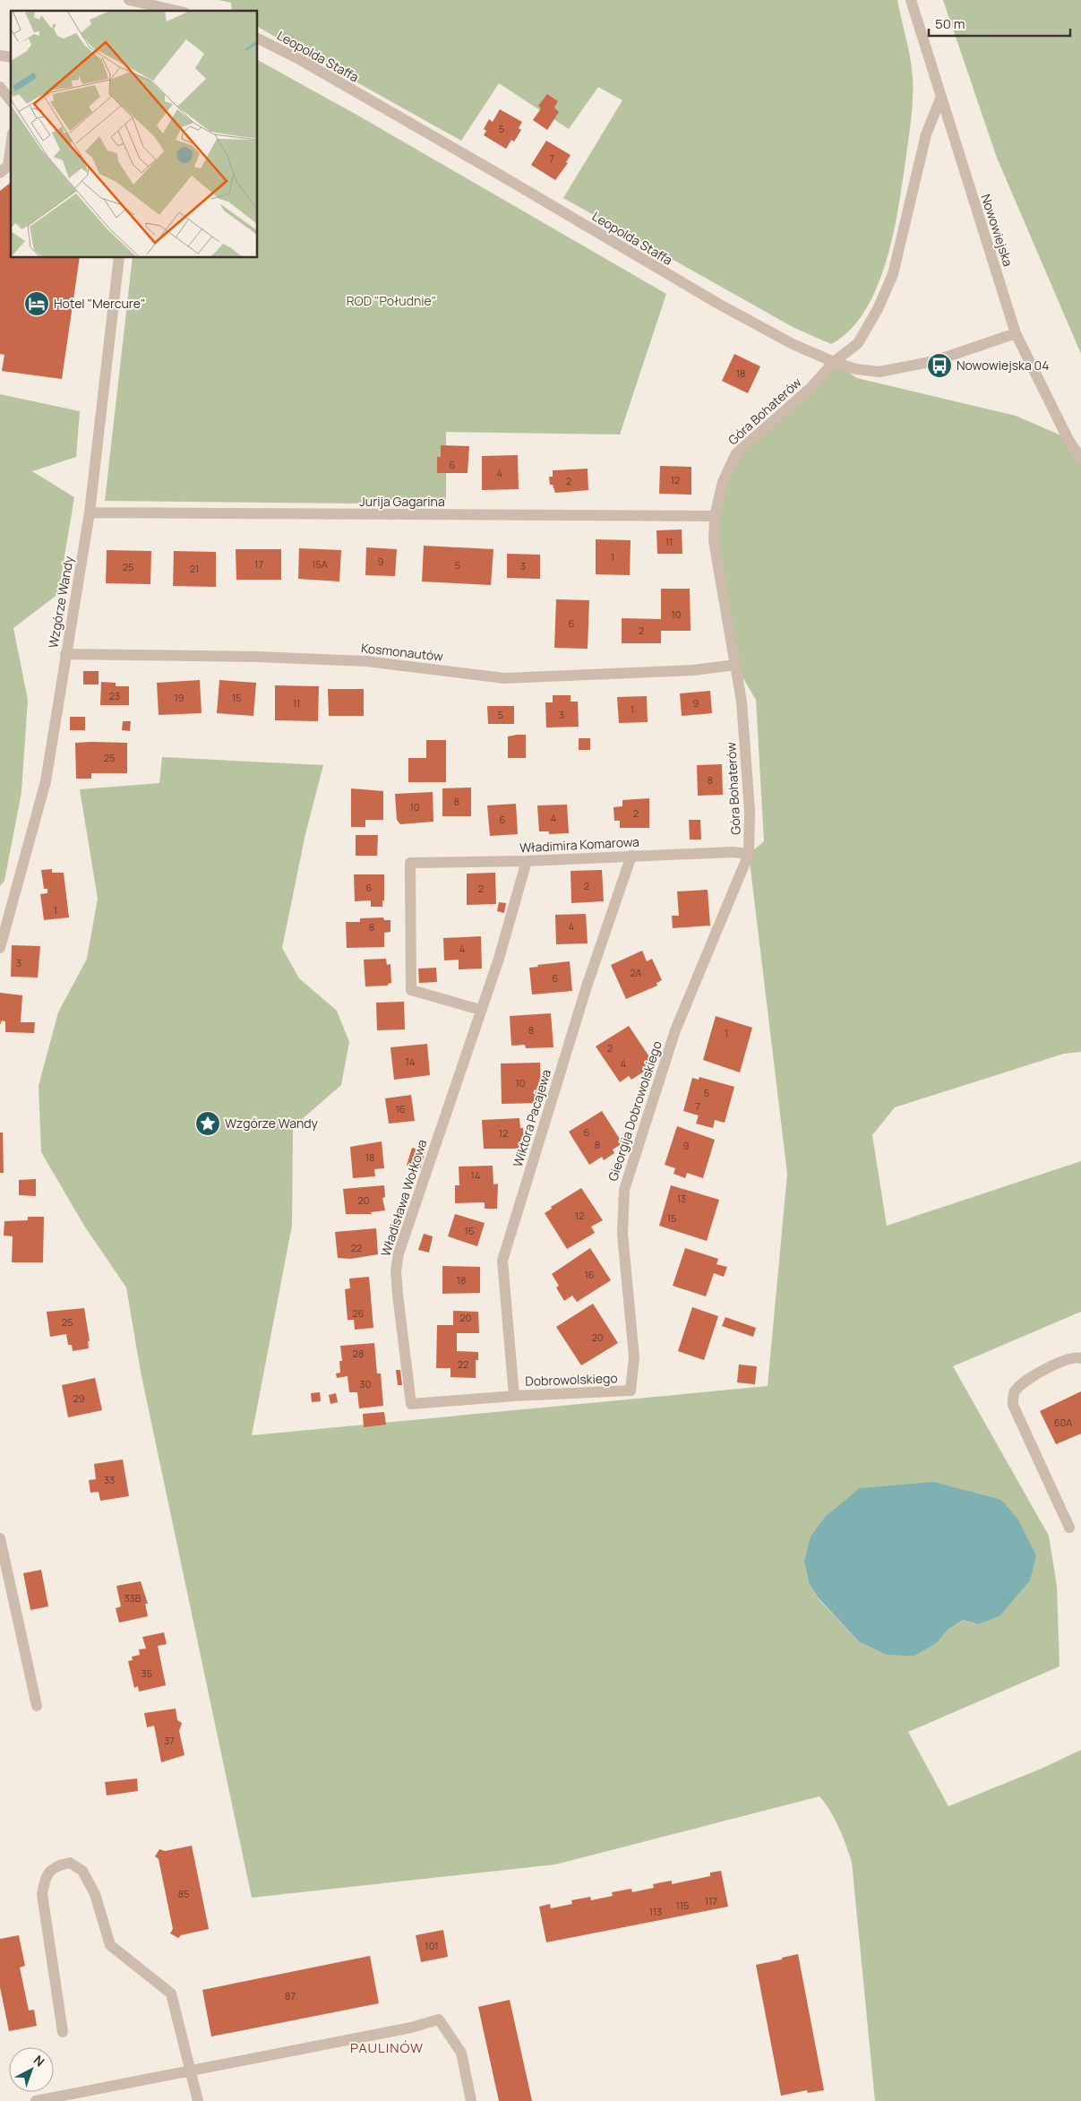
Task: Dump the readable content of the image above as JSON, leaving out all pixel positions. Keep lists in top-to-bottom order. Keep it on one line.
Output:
{"streets":{"street":["Leopolda Staffa","Nowowiejska","Góra Bohaterów","Jurija Gagarina","Wzgórze Wandy","Kosmonautów","Władimira Komarowa","Gieorgija Dobrowolskiego","Wiktora Pacajewa","Władisława Wołkowa","Dobrowolskiego"]},"crossings":[["Leopolda Staffa","Nowowiejska"],["Leopolda Staffa","Góra Bohaterów"],["Nowowiejska","Góra Bohaterów"],["Góra Bohaterów","Jurija Gagarina"],["Góra Bohaterów","Kosmonautów"],["Góra Bohaterów","Władimira Komarowa"],["Góra Bohaterów","Gieorgija Dobrowolskiego"],["Jurija Gagarina","Wzgórze Wandy"],["Wzgórze Wandy","Kosmonautów"],["Władimira Komarowa","Gieorgija Dobrowolskiego"],["Władimira Komarowa","Wiktora Pacajewa"],["Władimira Komarowa","Władisława Wołkowa"],["Gieorgija Dobrowolskiego","Dobrowolskiego"],["Wiktora Pacajewa","Władisława Wołkowa"],["Wiktora Pacajewa","Dobrowolskiego"],["Władisława Wołkowa","Dobrowolskiego"]],"districts":["PAULINÓW"],"parks":["ROD \"Południe\""],"places":{"hotel":["Hotel \"Mercure\""],"bus stop":["Nowowiejska 04"],"place":["Wzgórze Wandy"]},"house_numbers":["5","7","18","6","4","12","2","11","1","9","17","15A","5","3","25","21","10","6","2","23","19","15","11","9","1","5","3","25","8","8","10","2","4","6","2","6","2","1","4","8","4","3","2A","6","8","1","2","14","4","10","5","7","16","6","12","8","9","18","14","13","20","12","15","16","22","16","18","26","20","25","20","28","22","30","29","60A","33","33B","35","37","85","117","115","113","101","87"],"scale_bar":"50 m","north":"top right"}
